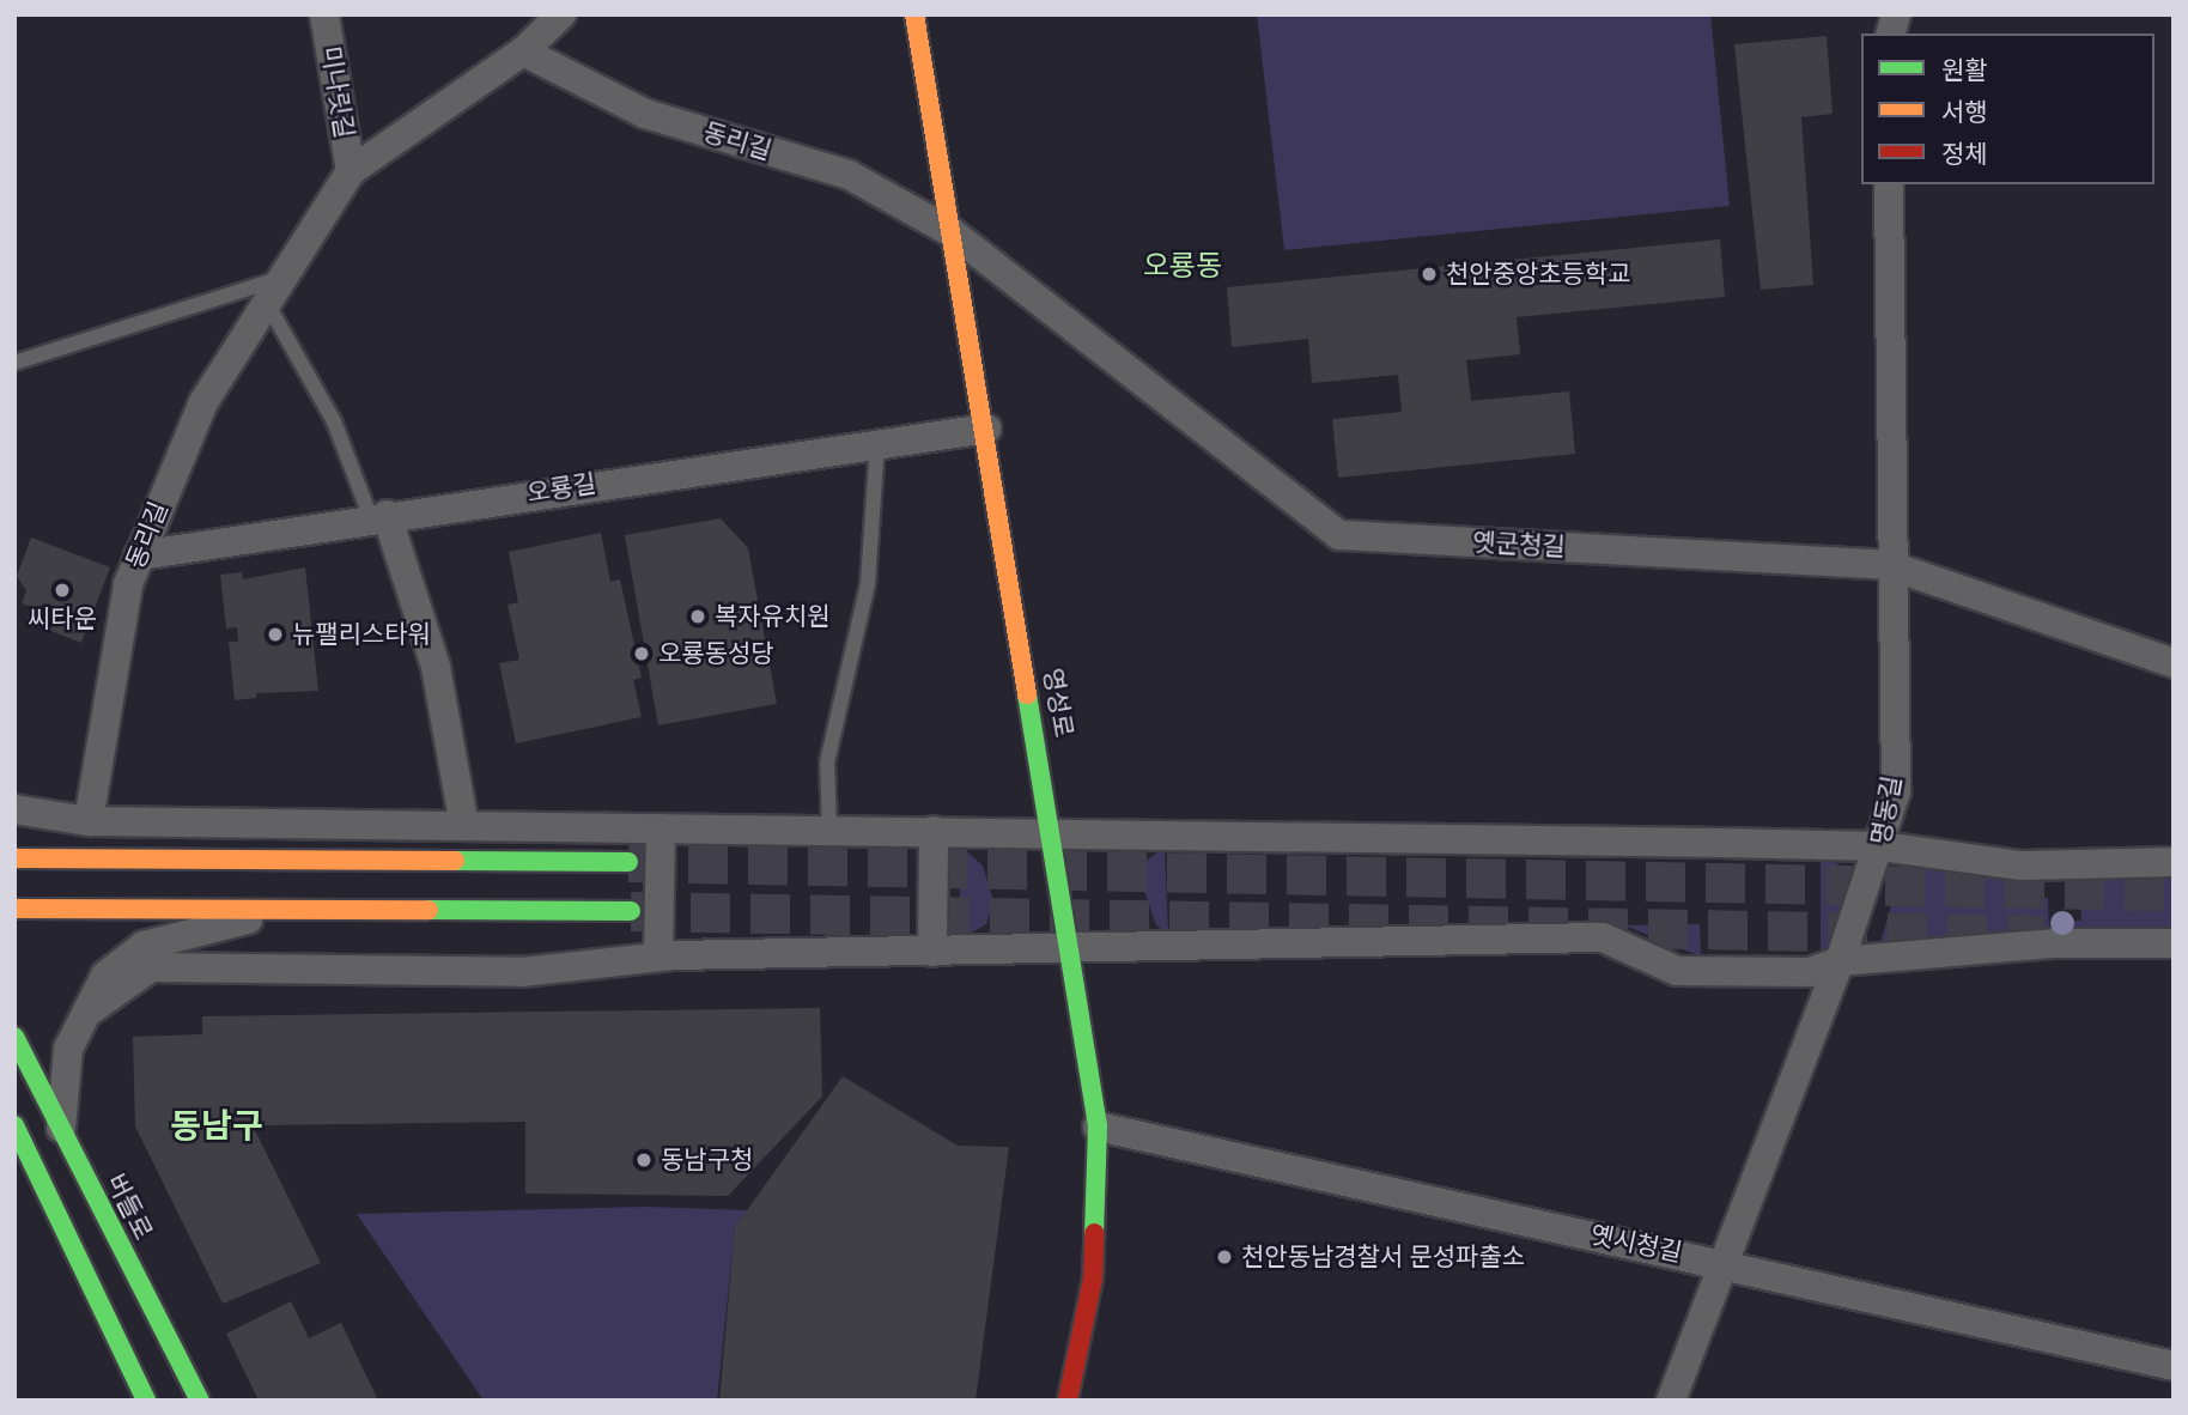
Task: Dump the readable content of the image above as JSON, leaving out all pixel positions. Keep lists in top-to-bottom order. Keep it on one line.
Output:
{"streets":{"street":["미나릿길","동리길","오룡길","옛군청길","영성로","명동길","버들로","옛시청길"]},"crossings":[["미나릿길","동리길"],["동리길","오룡길"],["동리길","옛군청길"],["동리길","영성로"],["오룡길","영성로"],["옛군청길","영성로"],["옛군청길","명동길"],["영성로","옛시청길"],["명동길","옛시청길"]],"districts":["오룡동","동남구"],"places":["천안중앙초등학교","씨타운","복자유치원","뉴팰리스타워","오룡동성당","동남구청","천안동남경찰서 문성파출소"],"legend":["원활","서행","정체"]}
